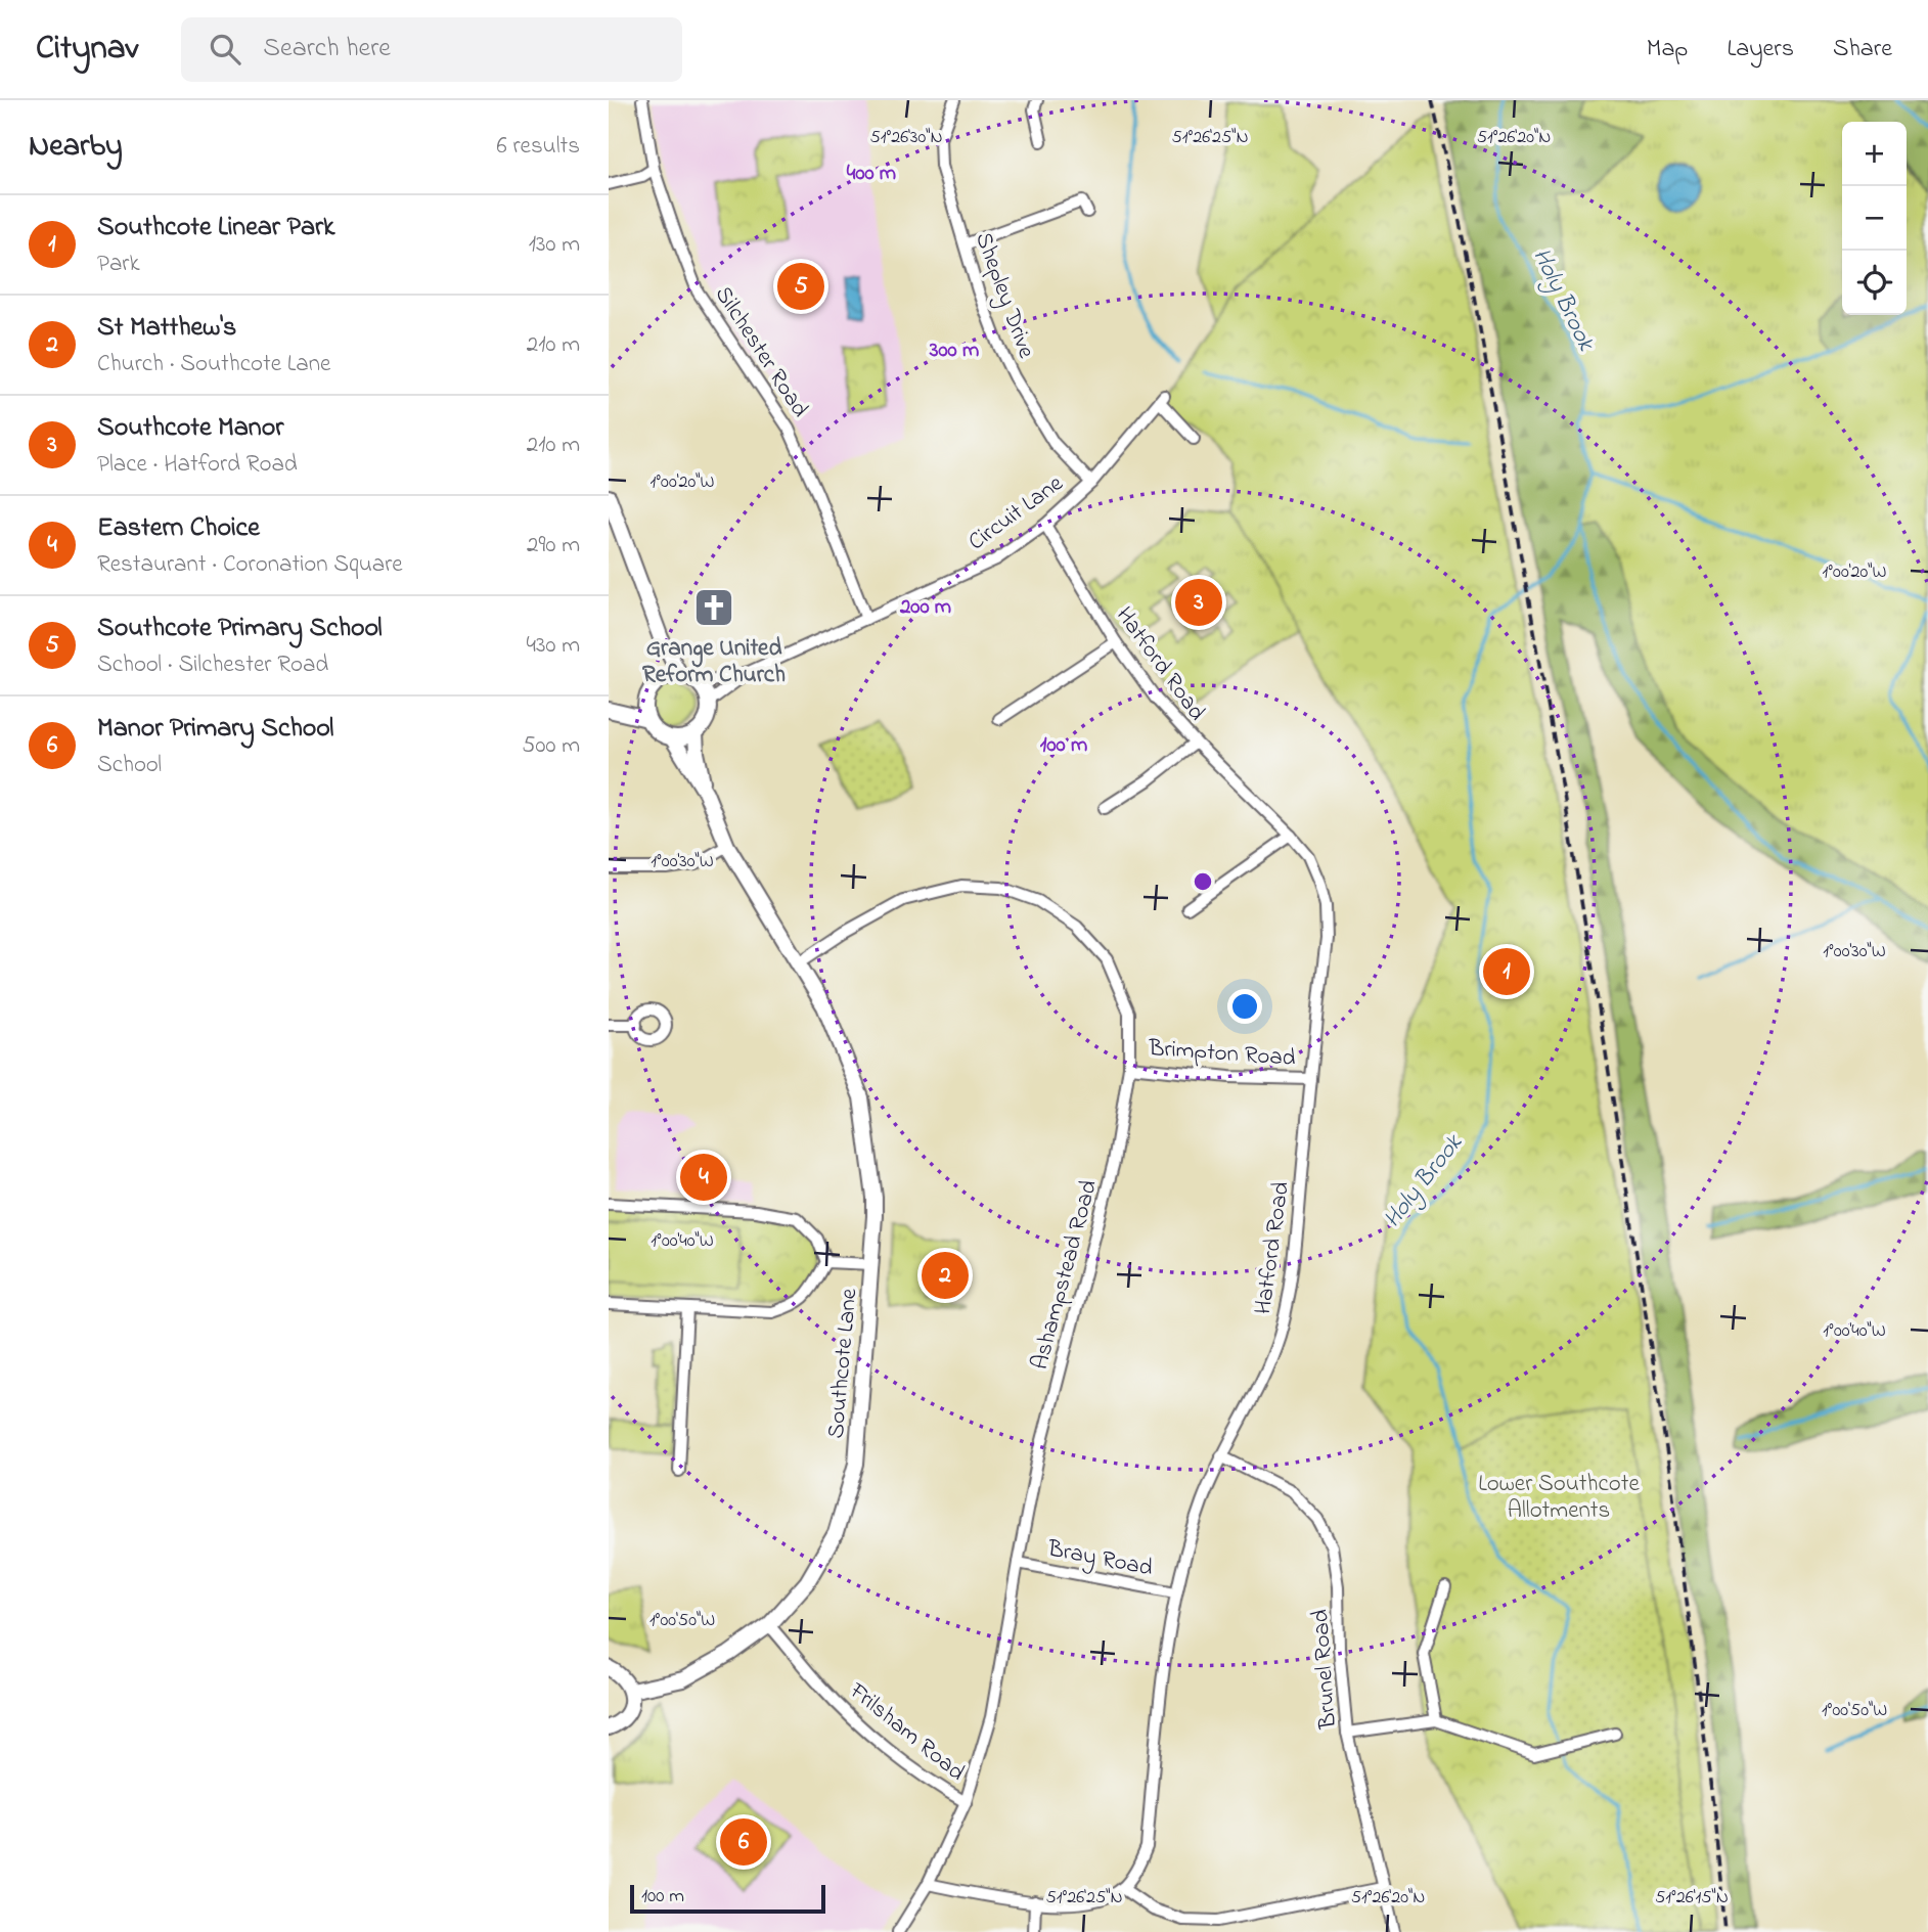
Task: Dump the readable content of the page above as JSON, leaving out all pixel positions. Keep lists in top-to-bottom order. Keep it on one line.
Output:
{"streets":{"street":["Shepley Drive","Silchester Road","Circuit Lane","Hatford Road","Brimpton Road","Ashampstead Road","Southcote Lane","Bray Road","Brunel Road","Frilsham Road"]},"crossings":[["Shepley Drive","Circuit Lane"],["Silchester Road","Circuit Lane"],["Circuit Lane","Hatford Road"],["Circuit Lane","Southcote Lane"],["Hatford Road","Brimpton Road"],["Hatford Road","Bray Road"],["Hatford Road","Brunel Road"],["Brimpton Road","Ashampstead Road"],["Ashampstead Road","Southcote Lane"],["Ashampstead Road","Bray Road"],["Ashampstead Road","Frilsham Road"],["Southcote Lane","Frilsham Road"]],"water":["Holy Brook"],"parks":["Lower Southcote Allotments"],"places":{"church":["Grange United Reform Church"]},"scale_bar":"100 m","page":{"header":"Citynav","search":"Search here","nav":["Map","Layers","Share"],"heading":["Nearby","6 results"],"map_buttons":["+","−"],"list":[{"mark":"1","name":"Southcote Linear Park","note":"Park","value":"130 m"},{"mark":"2","name":"St Matthew's","note":"Church · Southcote Lane","value":"210 m"},{"mark":"3","name":"Southcote Manor","note":"Place · Hatford Road","value":"210 m"},{"mark":"4","name":"Eastern Choice","note":"Restaurant · Coronation Square","value":"290 m"},{"mark":"5","name":"Southcote Primary School","note":"School · Silchester Road","value":"430 m"},{"mark":"6","name":"Manor Primary School","note":"School","value":"500 m"}],"pins":["5","3","1","4","2","6"],"scale":"100 m"},"coordinates":["51°26'30\"N","51°26'25\"N","51°26'20\"N","1°00'20\"W","1°00'30\"W","1°00'40\"W","1°00'50\"W","51°26'15\"N"],"rings":["400 m","300 m","200 m","100 m"]}
